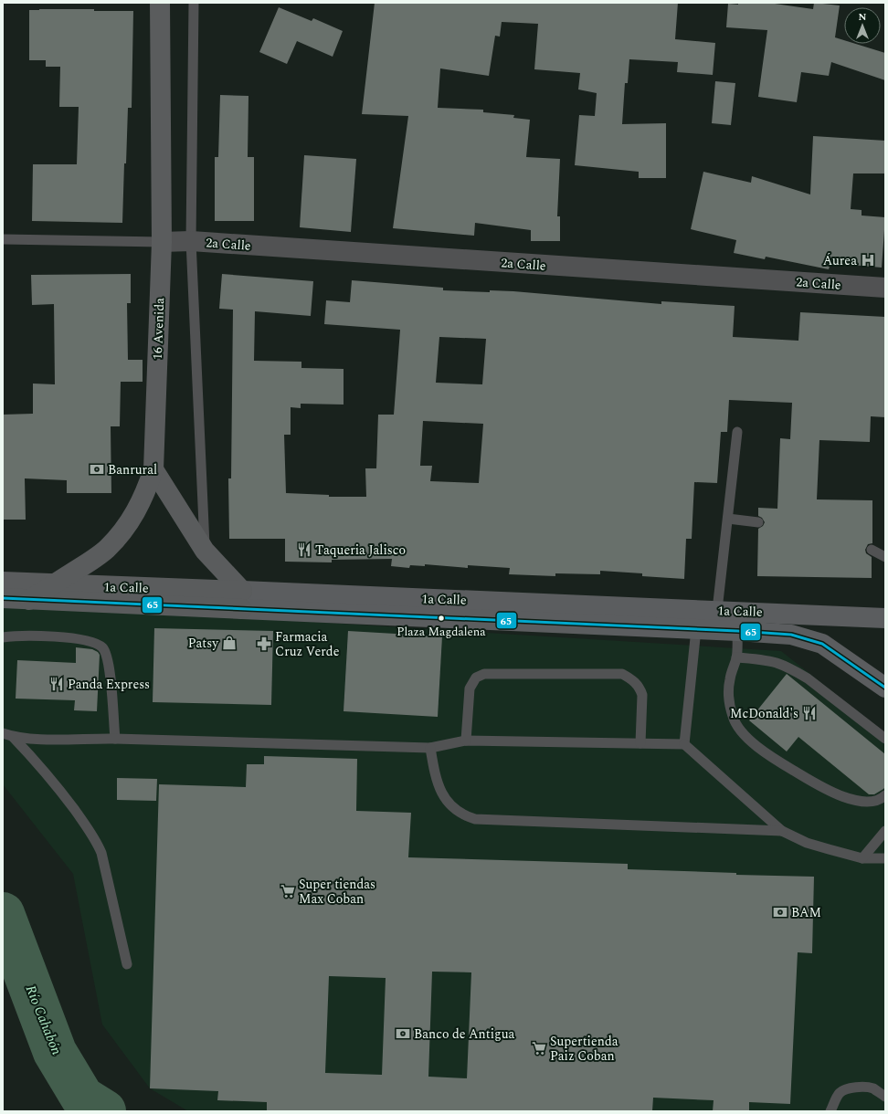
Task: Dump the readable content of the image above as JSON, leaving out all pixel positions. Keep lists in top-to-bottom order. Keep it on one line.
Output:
{"streets":{"main road":["16 Avenida","1a Calle"],"street":["2a Calle"]},"crossings":[["2a Calle","16 Avenida"],["16 Avenida","1a Calle"]],"water":["Río Cahabón"],"places":{"hospital":["Áurea"],"bank":["Banrural","BAM","Banco de Antigua"],"restaurant":["Taqueria Jalisco","Panda Express","McDonald's"],"other":["Plaza Magdalena"],"shop":["Patsy"],"pharmacy":["Farmacia Cruz Verde"],"supermarket":["Super tiendas Max Coban","Supertienda Paiz Coban"]},"lines":["transit line 65"],"north":"top"}
